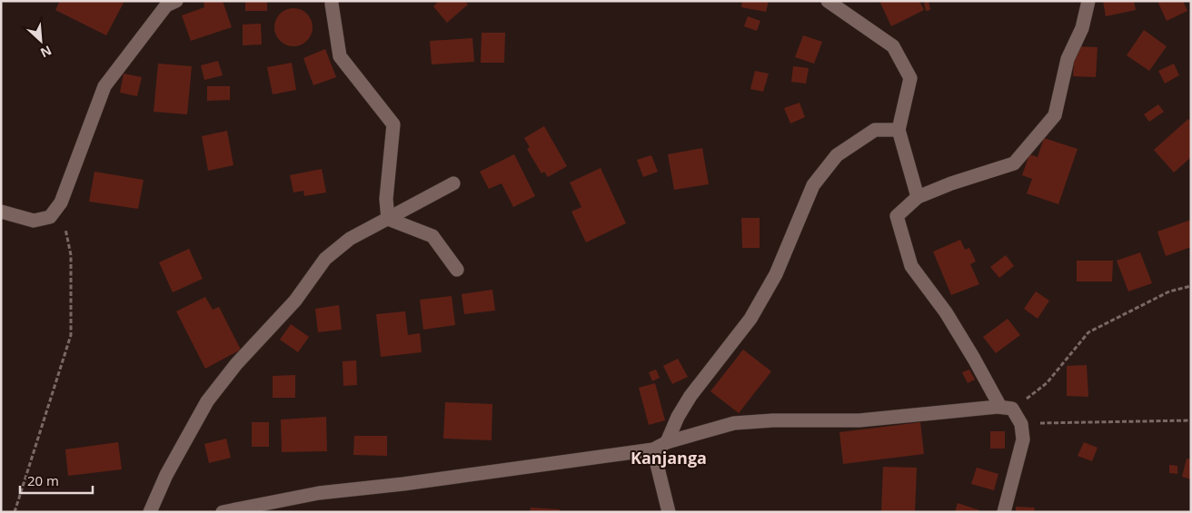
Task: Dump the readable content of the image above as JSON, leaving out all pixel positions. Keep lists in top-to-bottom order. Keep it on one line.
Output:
{"districts":["Kanjanga"],"scale_bar":"20 m","north":"bottom right"}
